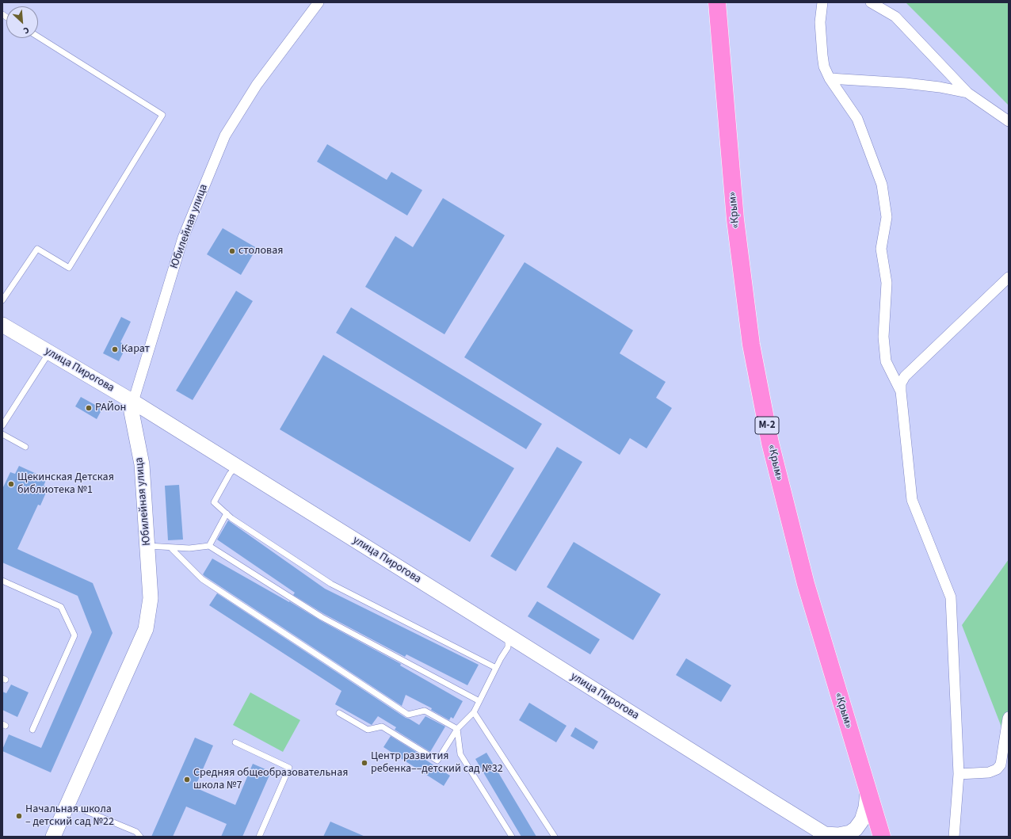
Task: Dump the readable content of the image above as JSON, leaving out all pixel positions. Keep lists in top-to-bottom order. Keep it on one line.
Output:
{"streets":{"highway":["«Крым»","М-2"],"street":["Юбилейная улица","улица Пирогова"]},"crossings":[["Юбилейная улица","улица Пирогова"]],"places":["столовая","Карат","РАЙон","Щекинская Детская библиотека №1","Центр развития ребенка––детский сад №32","Средняя общеобразовательная школа №7","Начальная школа – детский сад №22"],"north":"bottom right"}
